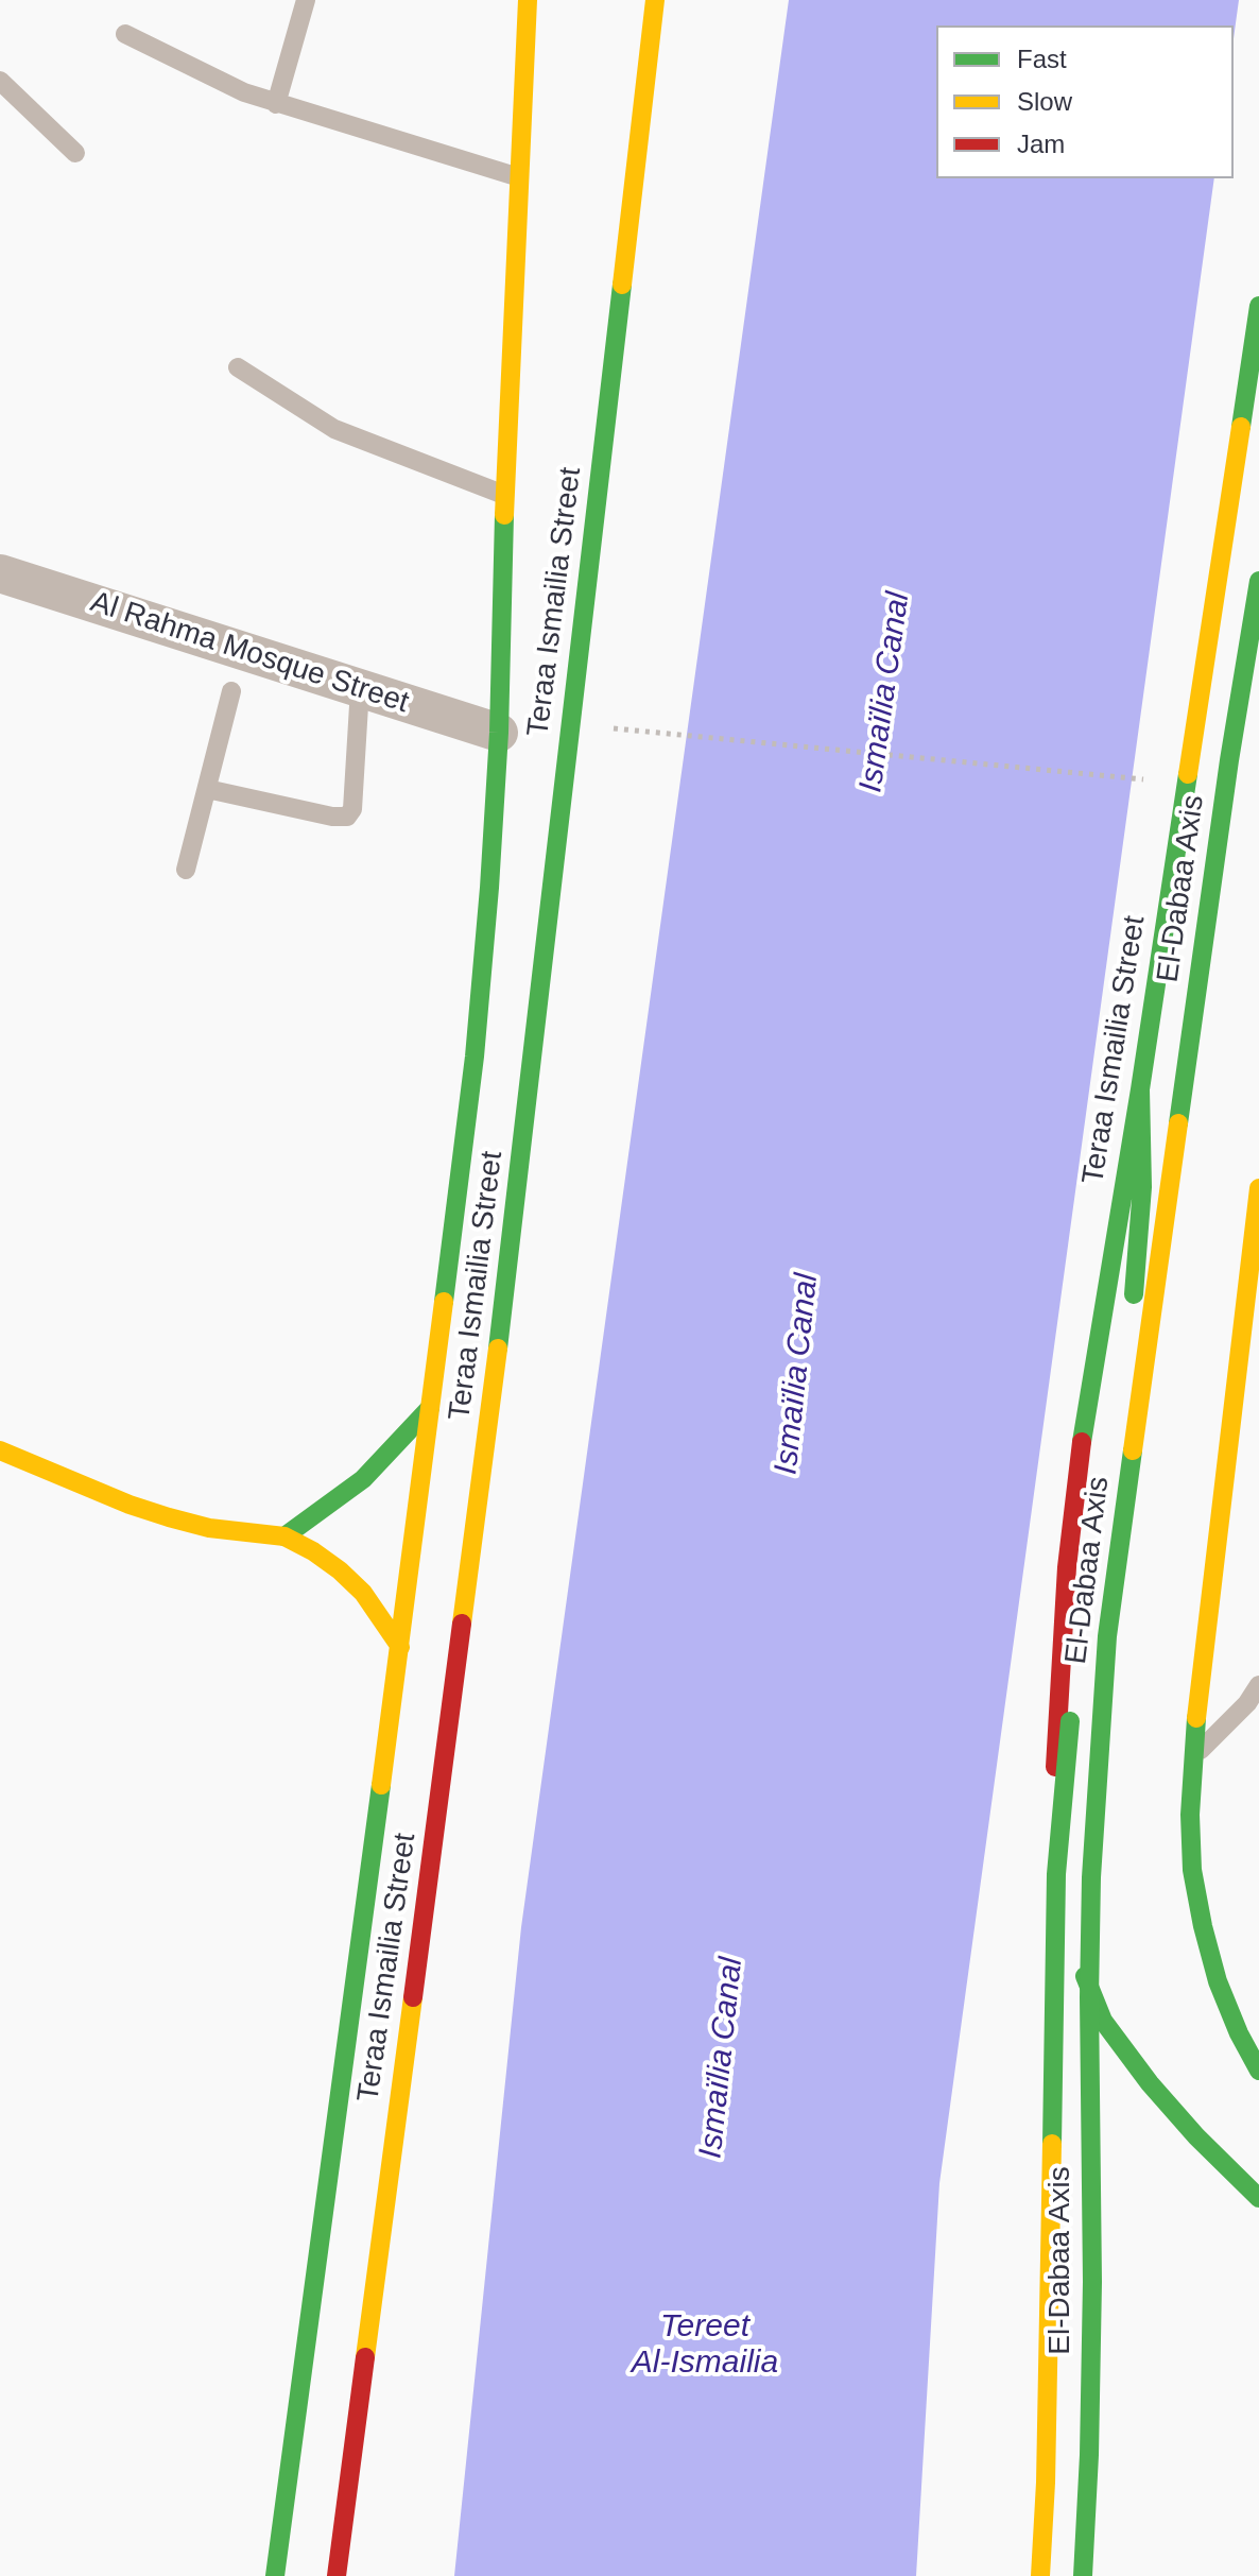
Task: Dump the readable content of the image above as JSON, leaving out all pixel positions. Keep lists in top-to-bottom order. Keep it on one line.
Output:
{"streets":{"main road":["Teraa Ismailia Street","El-Dabaa Axis"],"street":["Al Rahma Mosque Street"]},"crossings":[["Teraa Ismailia Street","Al Rahma Mosque Street"]],"water":["Ismaïlia Canal","Tereet Al-Ismailia"],"legend":["Fast","Slow","Jam"]}
